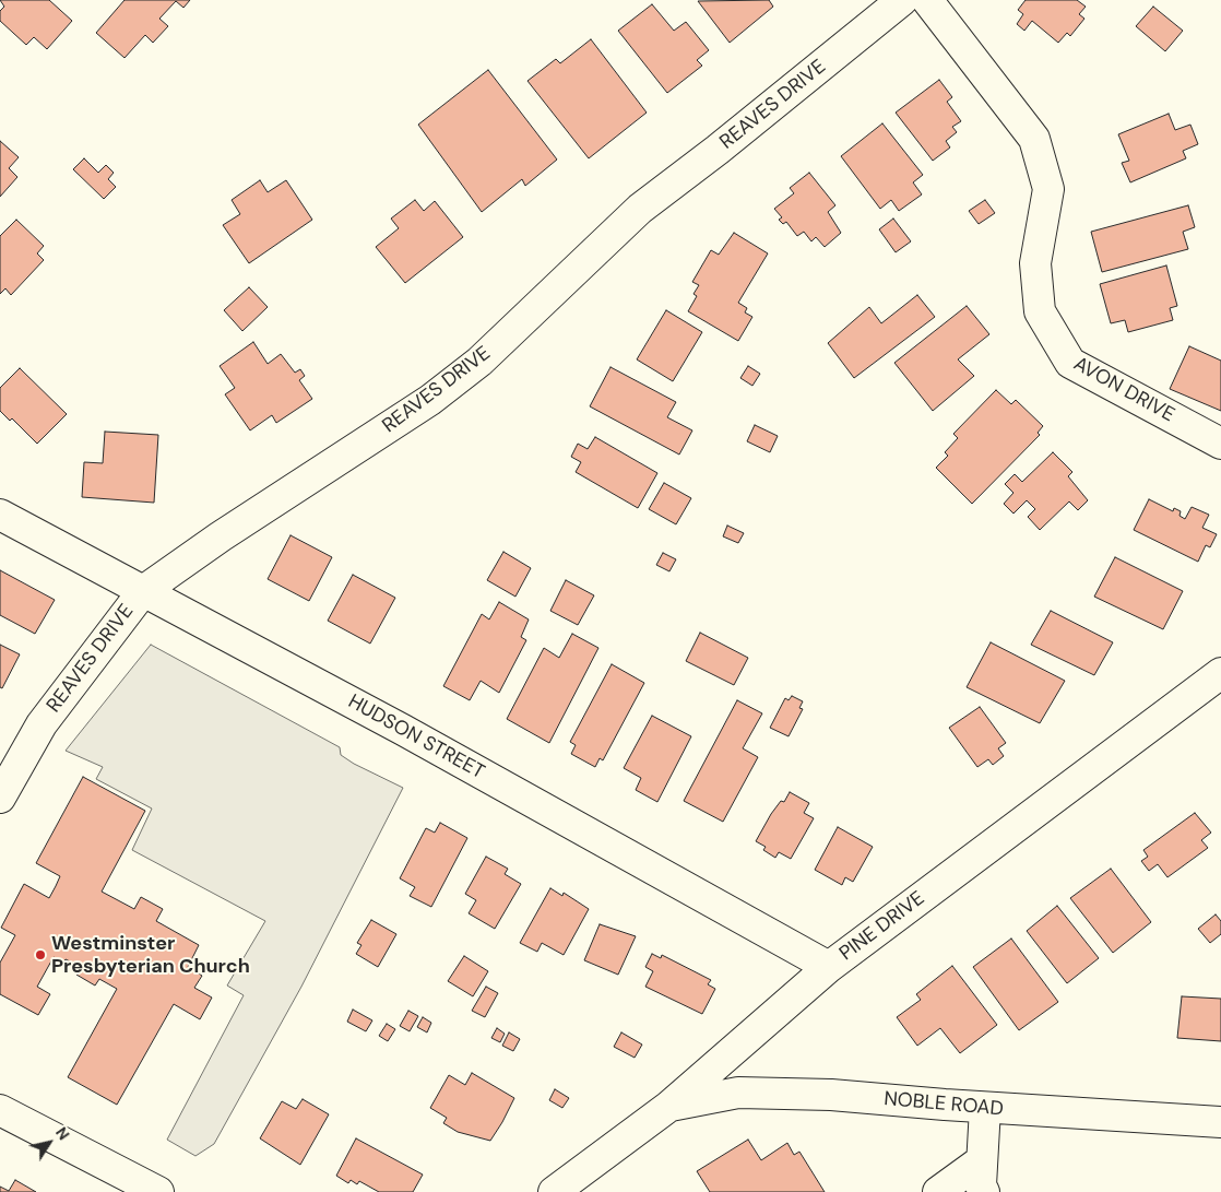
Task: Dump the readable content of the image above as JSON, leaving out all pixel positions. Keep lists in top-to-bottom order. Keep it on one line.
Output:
{"streets":{"street":["REAVES DRIVE","AVON DRIVE","HUDSON STREET","PINE DRIVE","NOBLE ROAD"]},"crossings":[["REAVES DRIVE","HUDSON STREET"],["HUDSON STREET","PINE DRIVE"],["PINE DRIVE","NOBLE ROAD"]],"places":["Westminster Presbyterian Church"],"north":"top right"}
